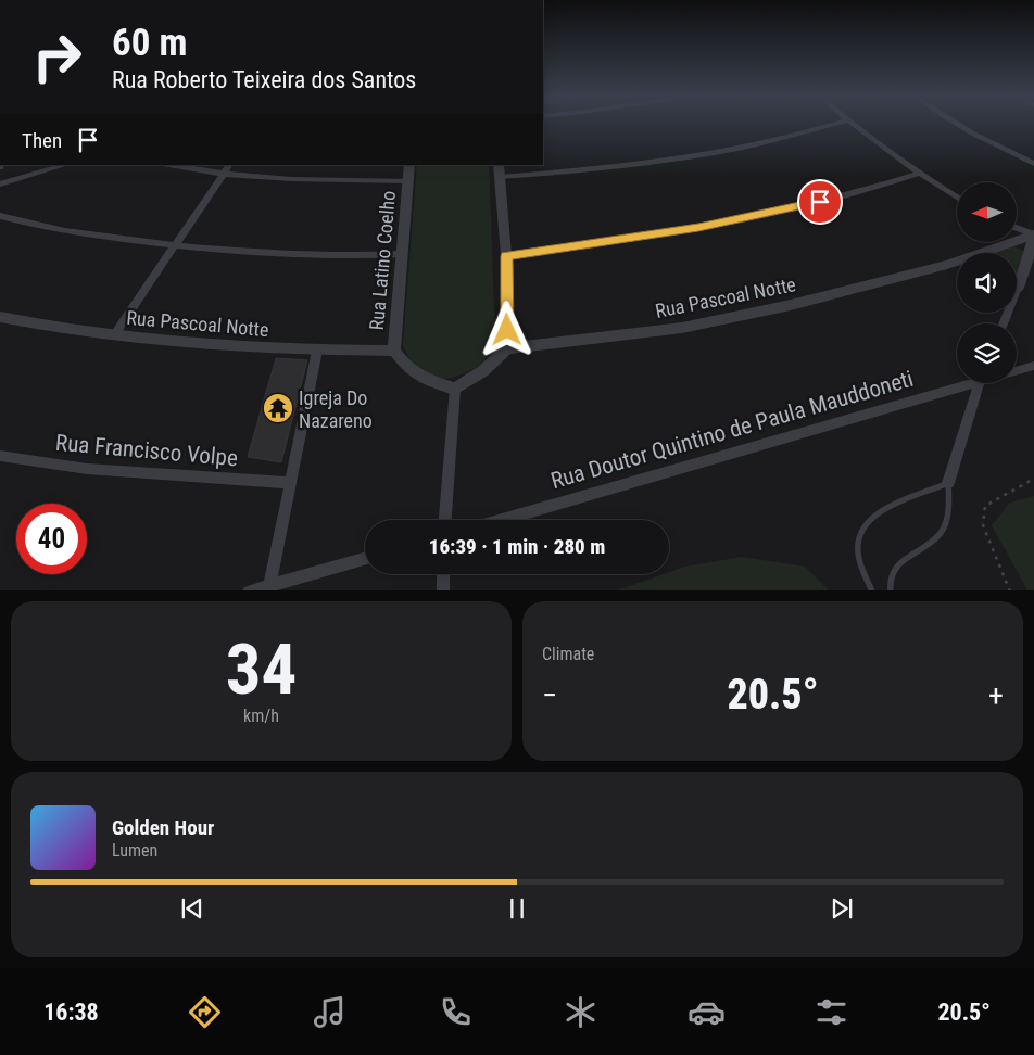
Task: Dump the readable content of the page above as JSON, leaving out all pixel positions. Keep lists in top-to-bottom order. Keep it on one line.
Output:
{"streets":{"street":["Rua Latino Coelho","Rua Pascoal Notte","Rua Doutor Quintino de Paula Mauddoneti","Rua Francisco Volpe"]},"crossings":[["Rua Latino Coelho","Rua Pascoal Notte"]],"places":{"temple":["Igreja Do Nazareno"]},"north":"left","page":{"turn":["60 m","Rua Roberto Teixeira dos Santos"],"then":"Then","limit":"40","trip":"16:39 · 1 min · 280 m","tile":[["34","km/h"],"Climate"],"heat":["−","20.5°","+"],"song":["Golden Hour","Lumen"],"tabs":["16:38","20.5°"]}}
